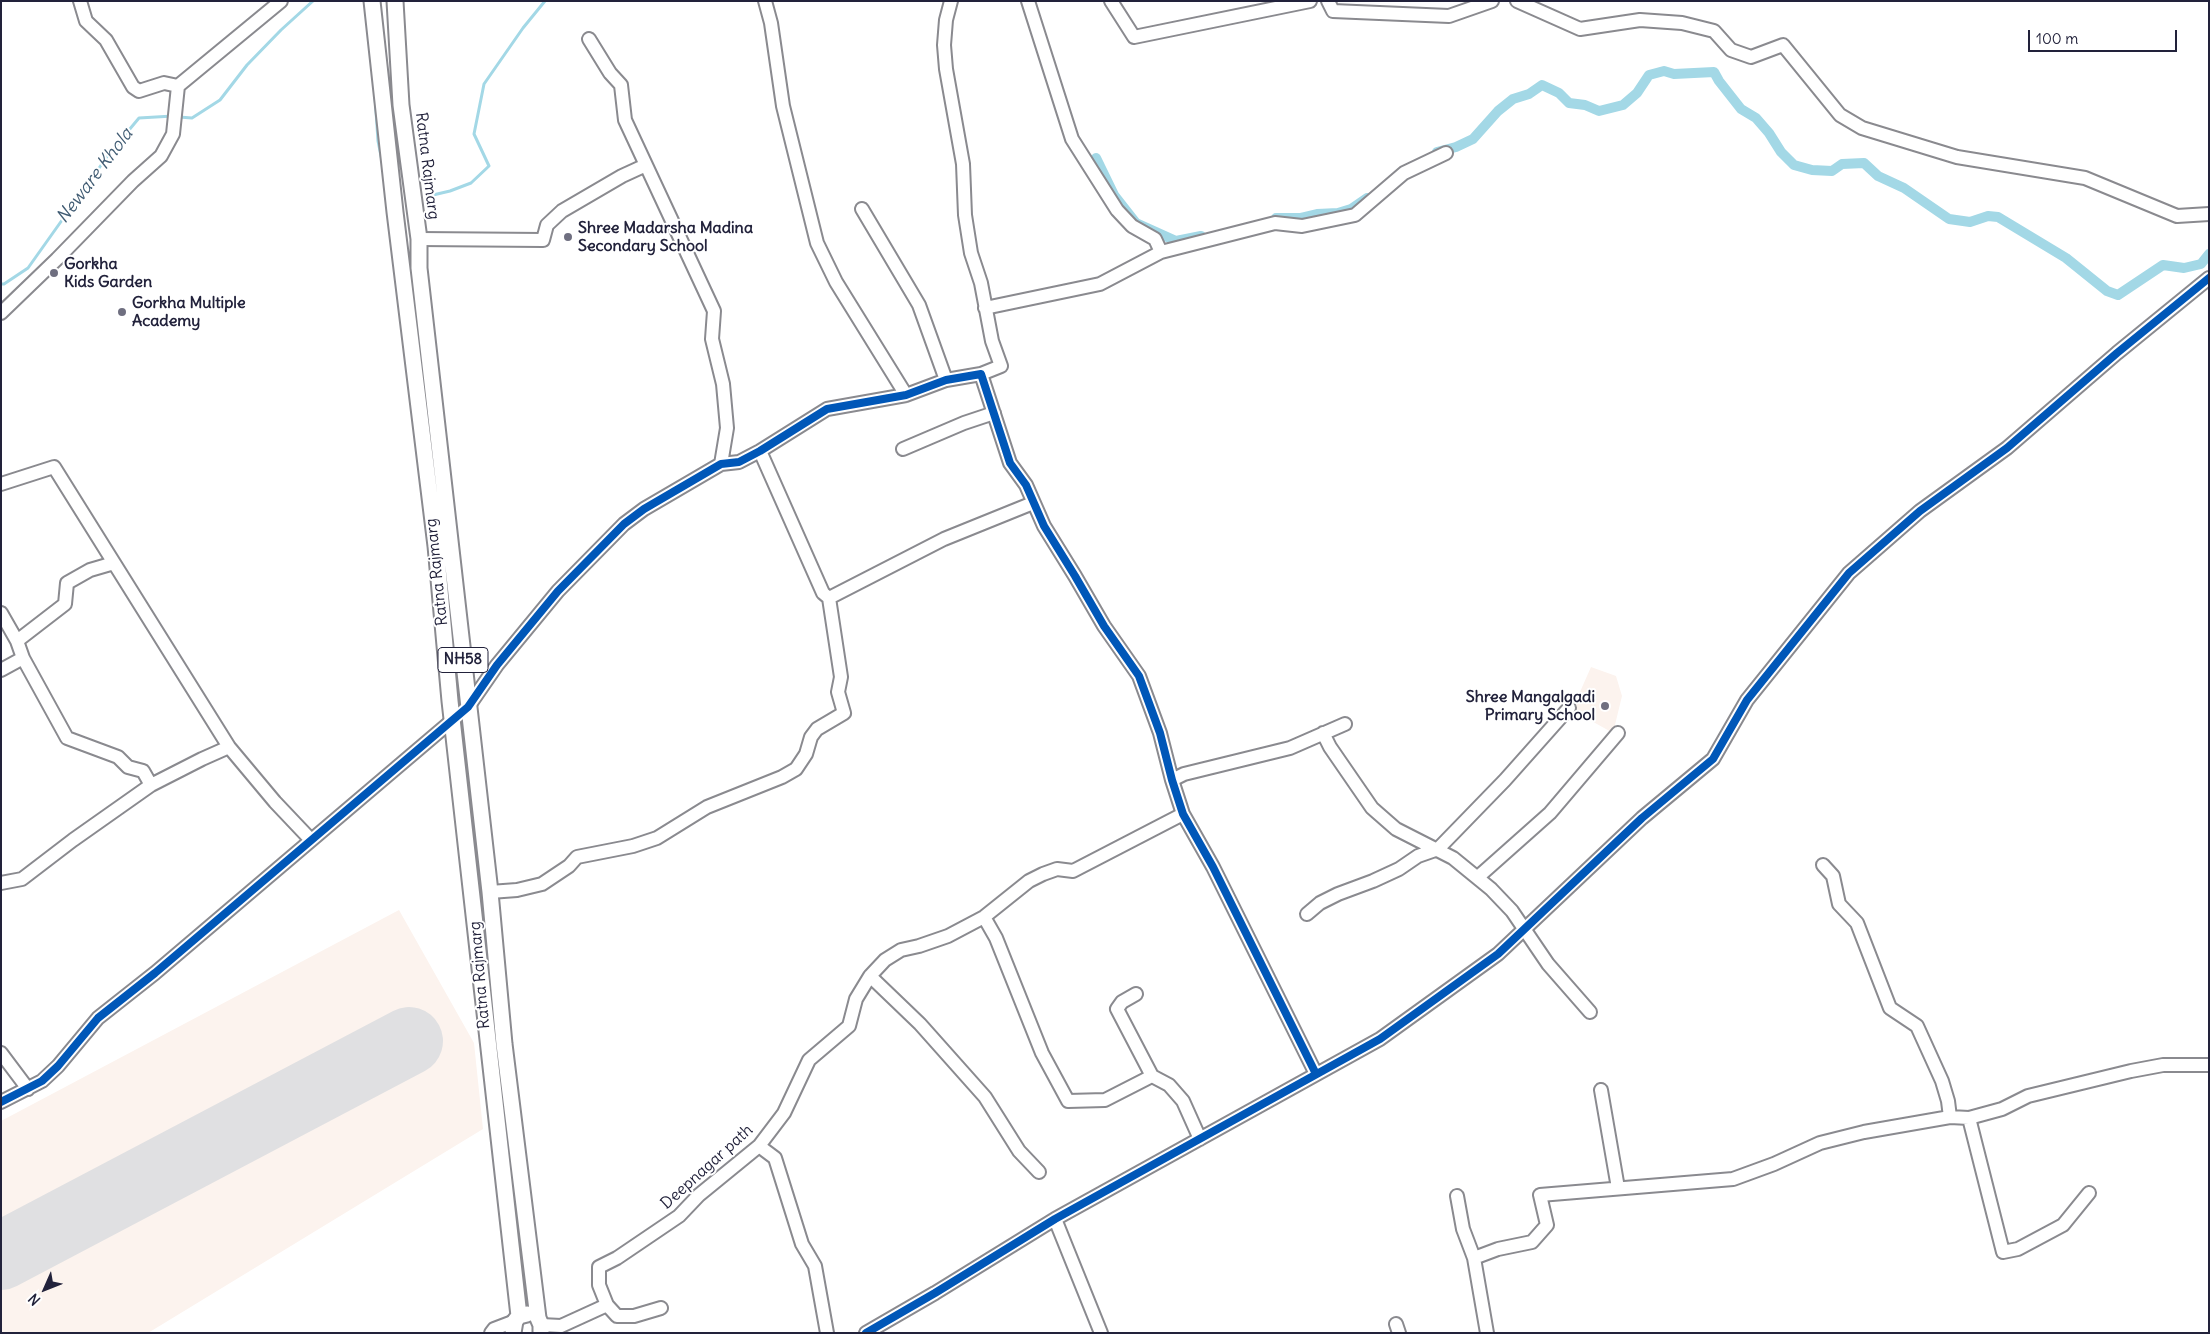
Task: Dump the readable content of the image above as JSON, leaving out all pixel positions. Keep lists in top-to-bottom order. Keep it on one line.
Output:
{"streets":{"main road":["Ratna Rajmarg","NH58"],"street":["Deepnagar path"]},"water":["Neware Khola"],"places":["Shree Madarsha Madina Secondary School","Gorkha Kids Garden","Gorkha Multiple Academy","Shree Mangalgadi Primary School"],"scale_bar":"100 m","north":"bottom left"}
